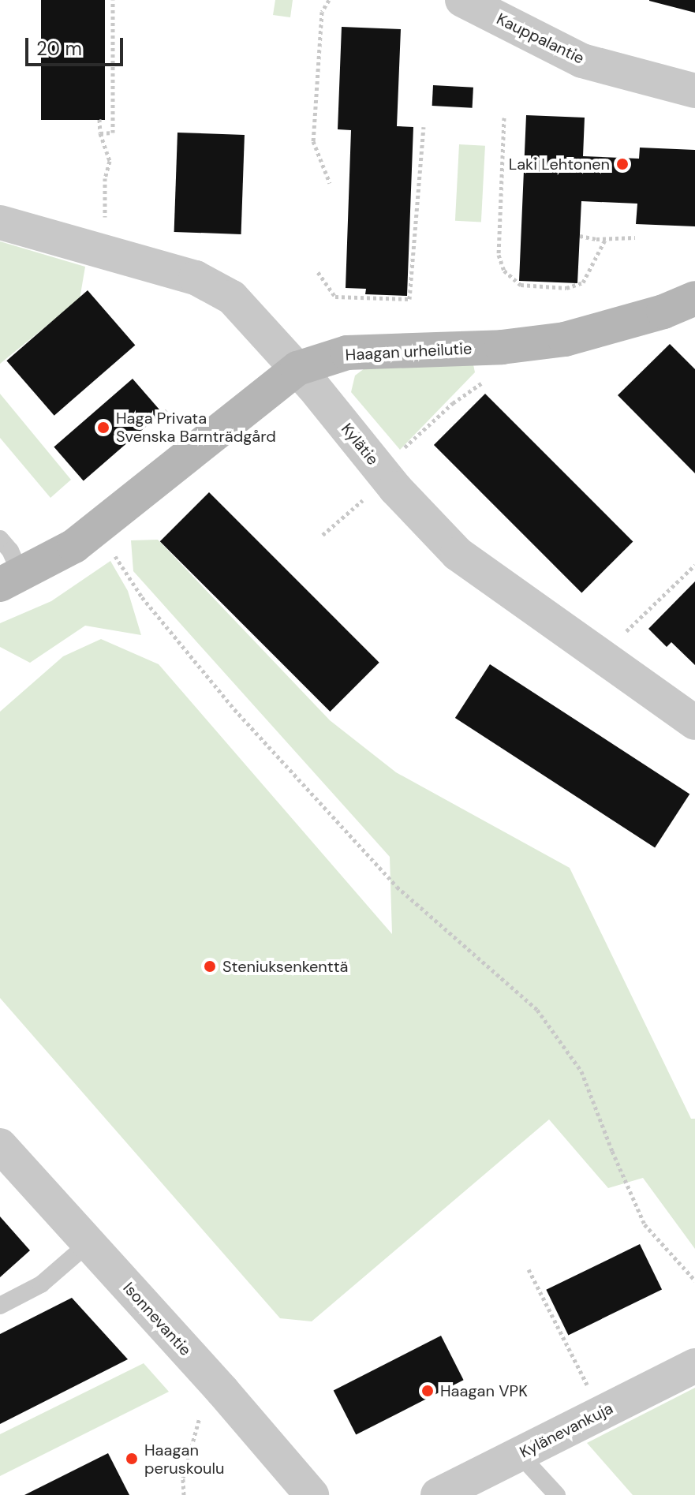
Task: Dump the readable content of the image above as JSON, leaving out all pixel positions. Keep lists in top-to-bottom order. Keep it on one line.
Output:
{"streets":{"street":["Kauppalantie","Haagan urheilutie","Kylätie","Isonnevantie","Kylänevankuja"]},"crossings":[["Haagan urheilutie","Kylätie"]],"places":["Laki Lehtonen","Haga Privata Svenska Barnträdgård","Steniuksenkenttä","Haagan VPK","Haagan peruskoulu"],"scale_bar":"20 m"}
